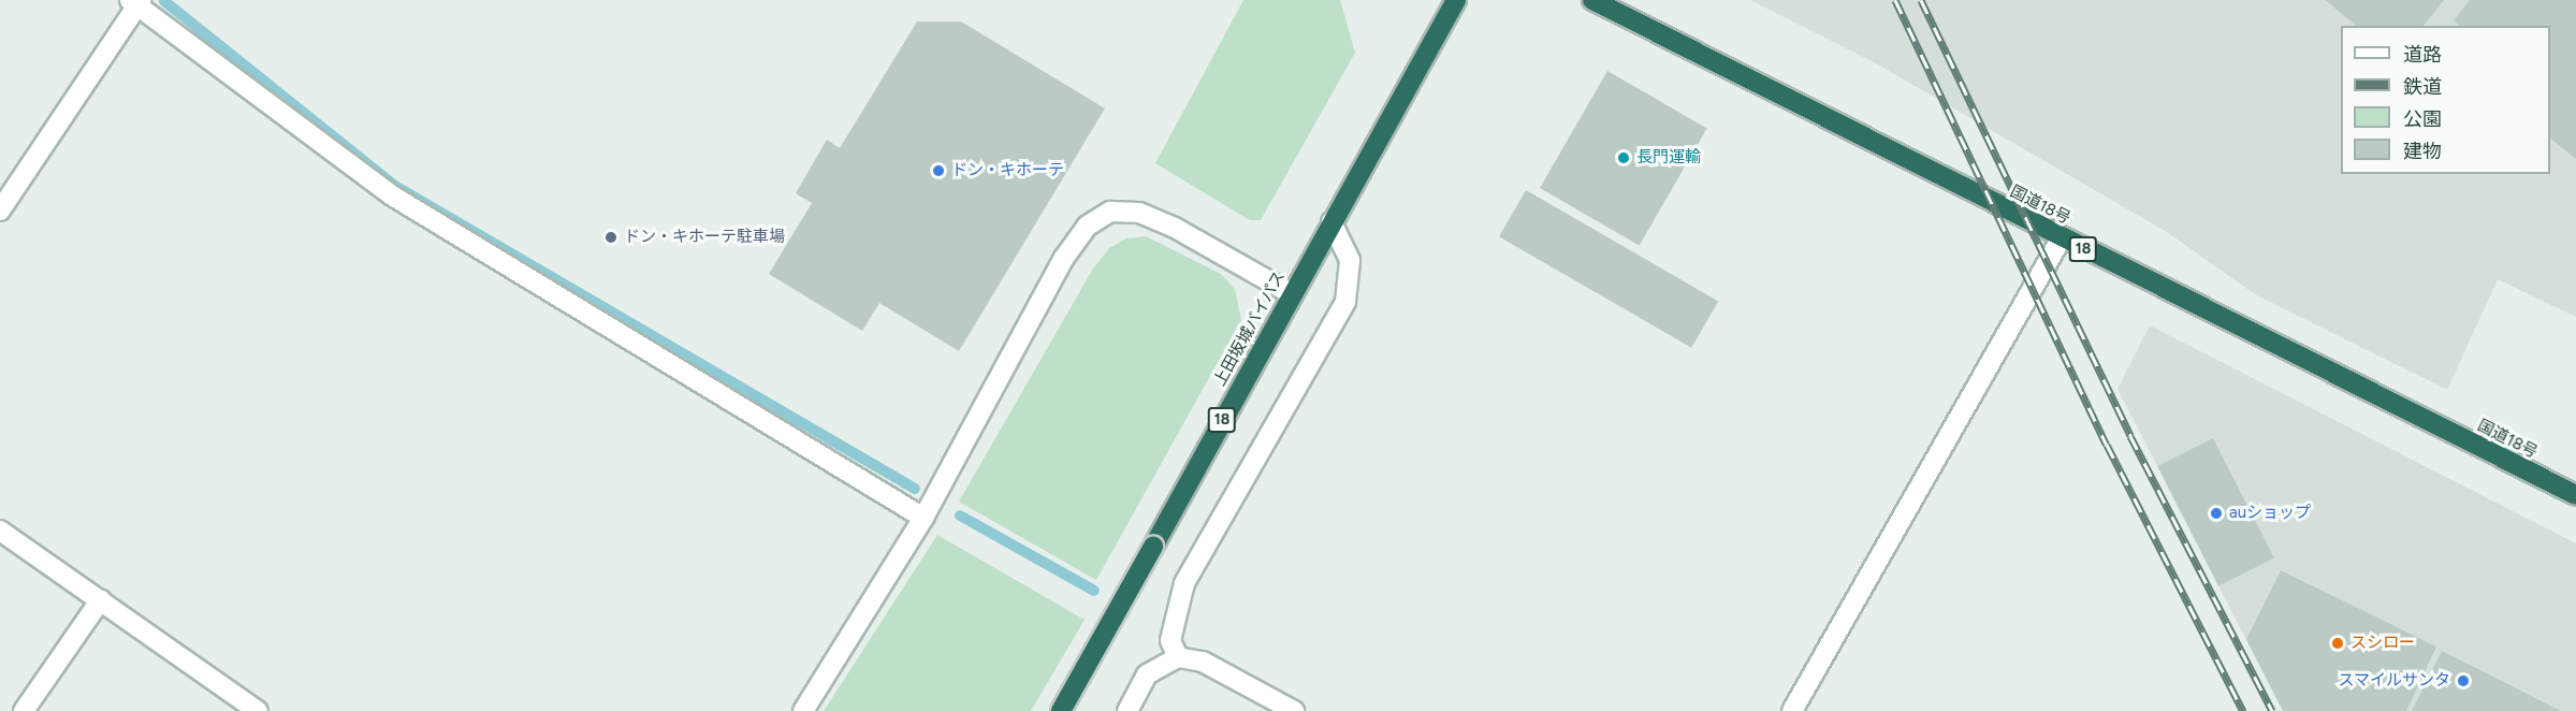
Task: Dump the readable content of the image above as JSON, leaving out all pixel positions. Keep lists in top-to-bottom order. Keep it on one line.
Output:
{"streets":{"highway":["国道18号","18","上田坂城バイパス"]},"places":["長門運輸","ドン・キホーテ","ドン・キホーテ駐車場","auショップ","スシロー","スマイルサンタ"],"legend":["道路","鉄道","公園","建物"]}
